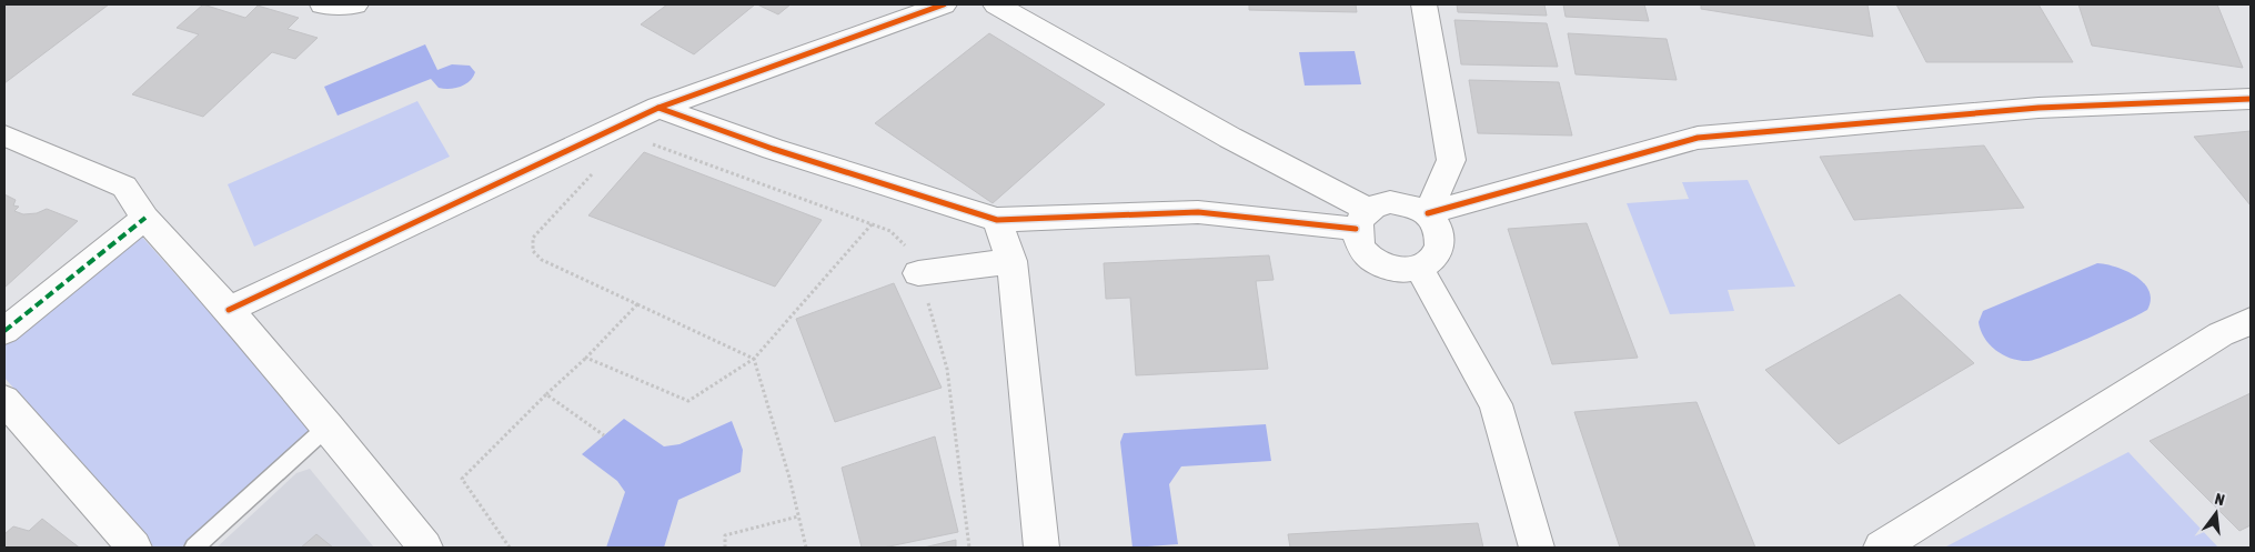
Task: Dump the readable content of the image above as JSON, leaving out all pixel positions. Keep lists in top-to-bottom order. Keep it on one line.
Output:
{"north":"top"}
